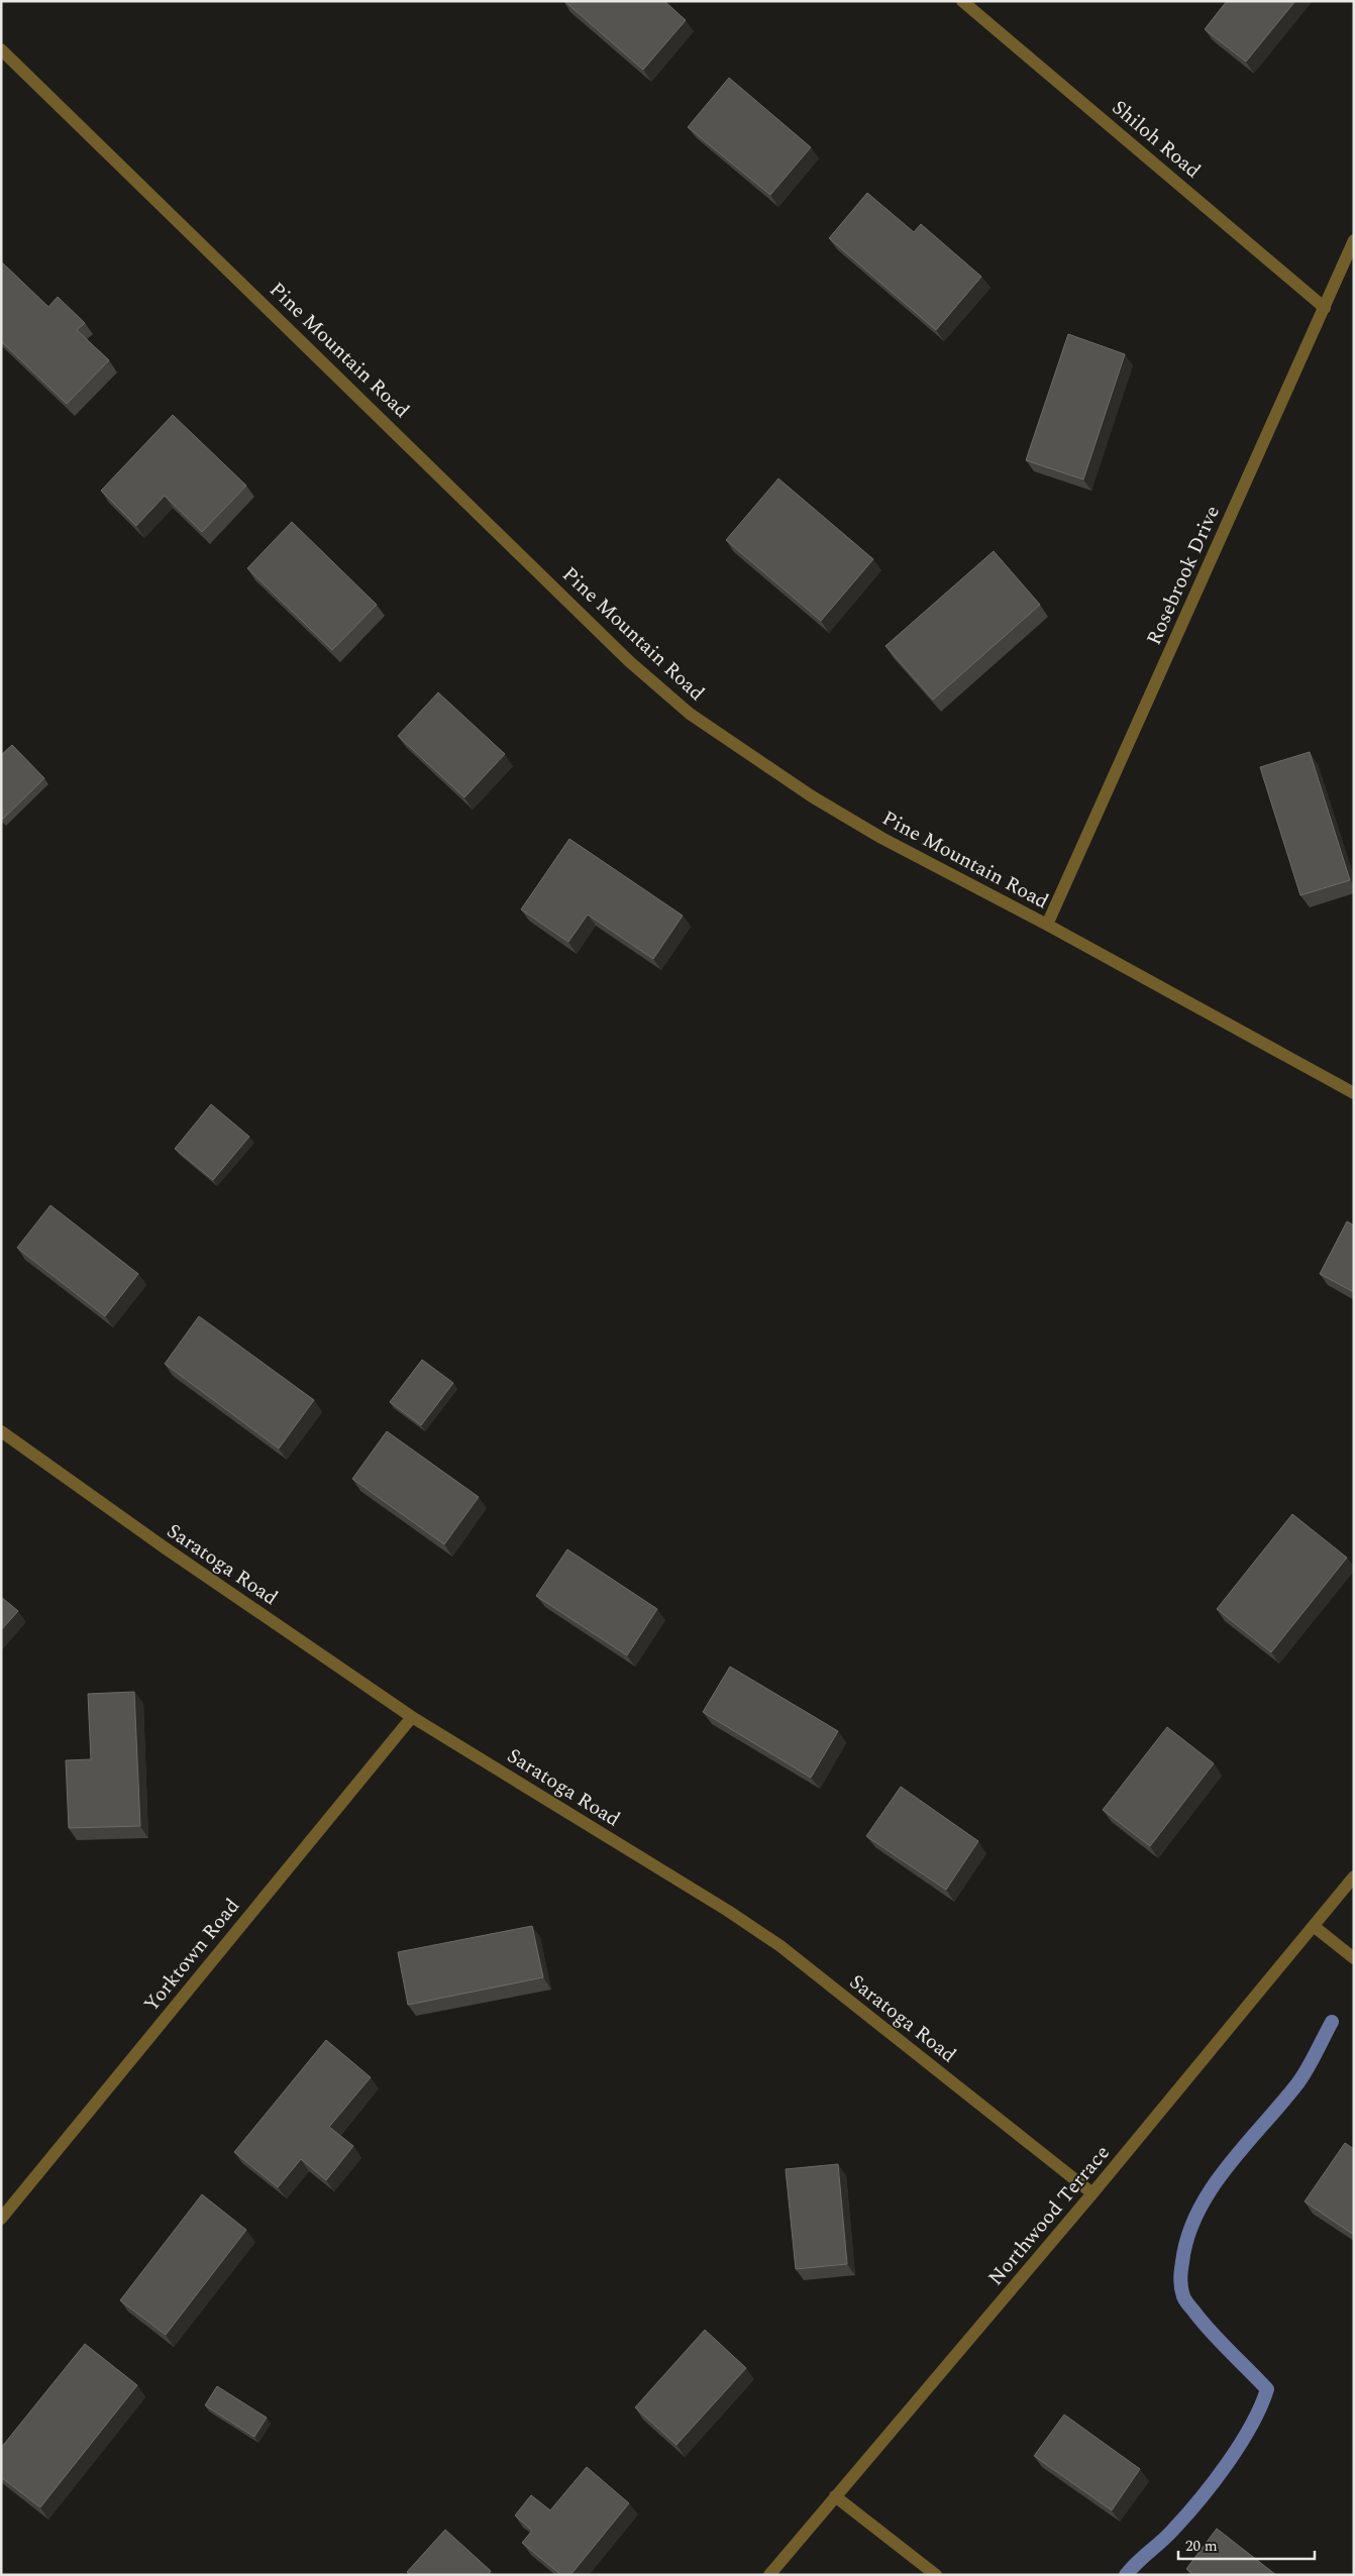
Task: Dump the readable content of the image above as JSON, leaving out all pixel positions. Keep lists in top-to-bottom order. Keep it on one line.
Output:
{"streets":{"street":["Shiloh Road","Pine Mountain Road","Rosebrook Drive","Saratoga Road","Yorktown Road","Northwood Terrace"]},"crossings":[["Shiloh Road","Rosebrook Drive"],["Pine Mountain Road","Rosebrook Drive"],["Saratoga Road","Yorktown Road"],["Saratoga Road","Northwood Terrace"]],"scale_bar":"20 m"}
